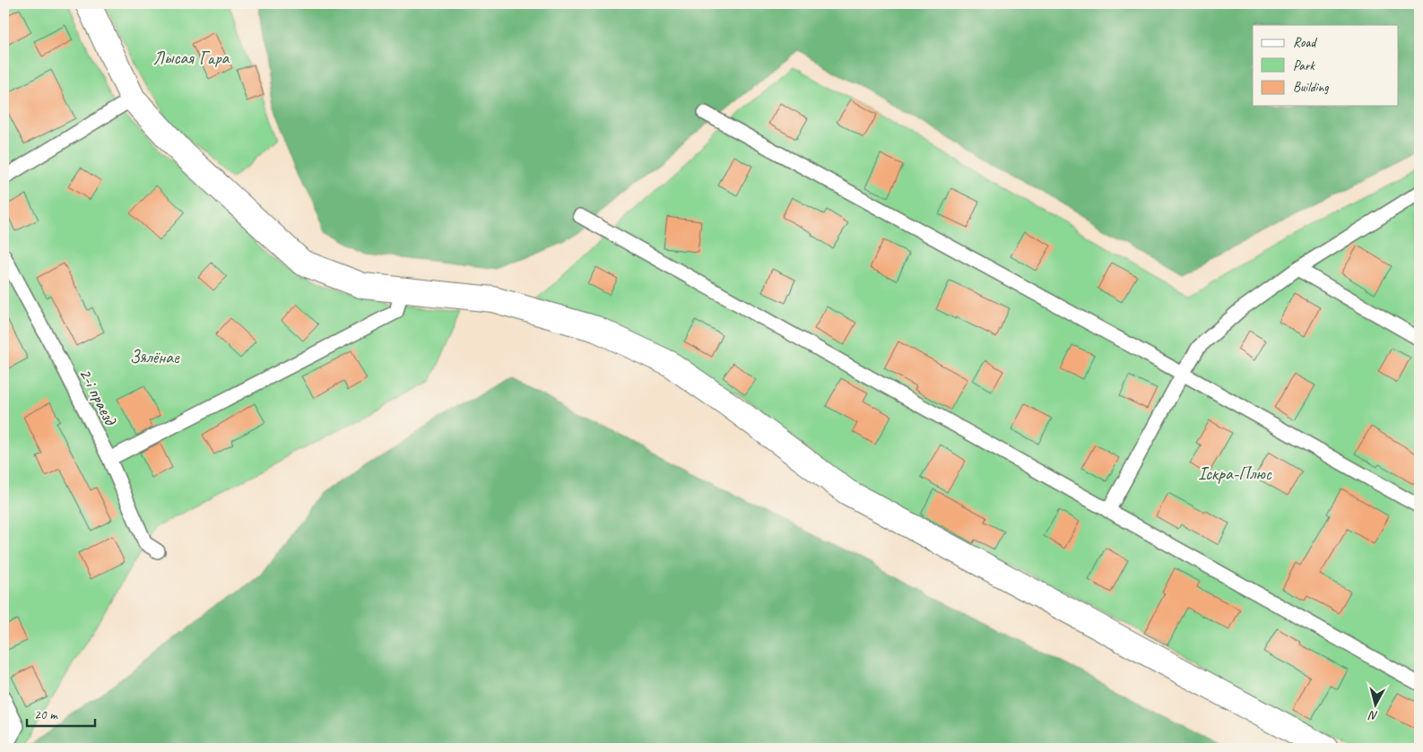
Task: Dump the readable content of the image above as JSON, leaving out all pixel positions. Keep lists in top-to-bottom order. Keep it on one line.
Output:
{"streets":{"lane":["2-і праезд"]},"parks":["Лысая Гара","Зялёнае","Іскра-Плюс"],"legend":["Road","Park","Building"],"scale_bar":"20 m","north":"bottom"}
